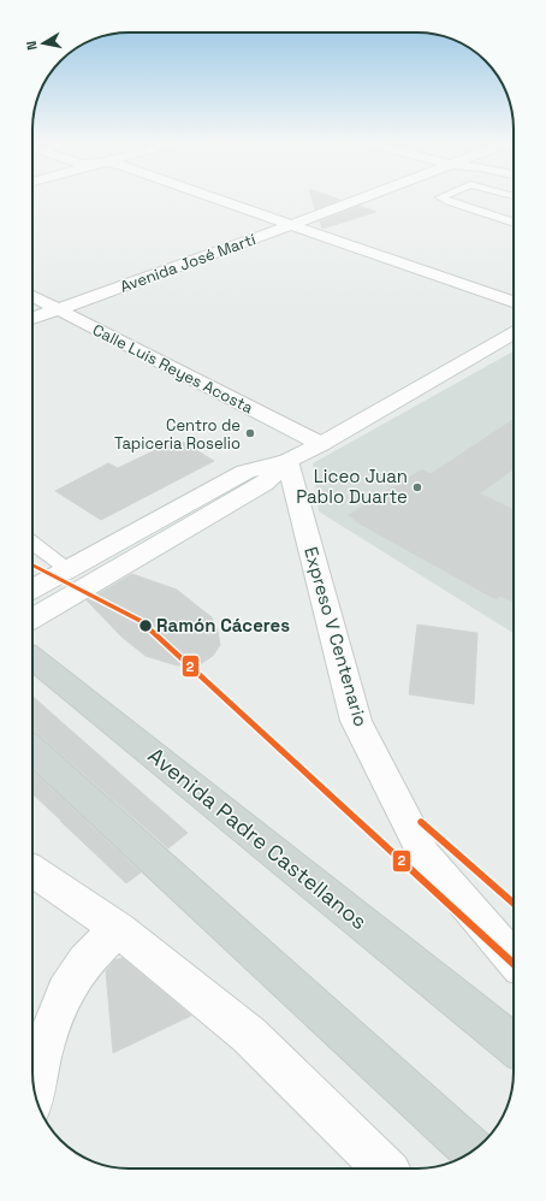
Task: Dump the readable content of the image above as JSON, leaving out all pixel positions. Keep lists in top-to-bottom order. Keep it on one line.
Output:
{"streets":{"main road":["Avenida Padre Castellanos"],"street":["Avenida José Martí","Calle Luis Reyes Acosta","Expreso V Centenario"]},"crossings":[["Avenida José Martí","Calle Luis Reyes Acosta"]],"places":["Centro de Tapiceria Roselio","Liceo Juan Pablo Duarte","Ramón Cáceres"],"lines":["transit line 2"],"north":"left"}
